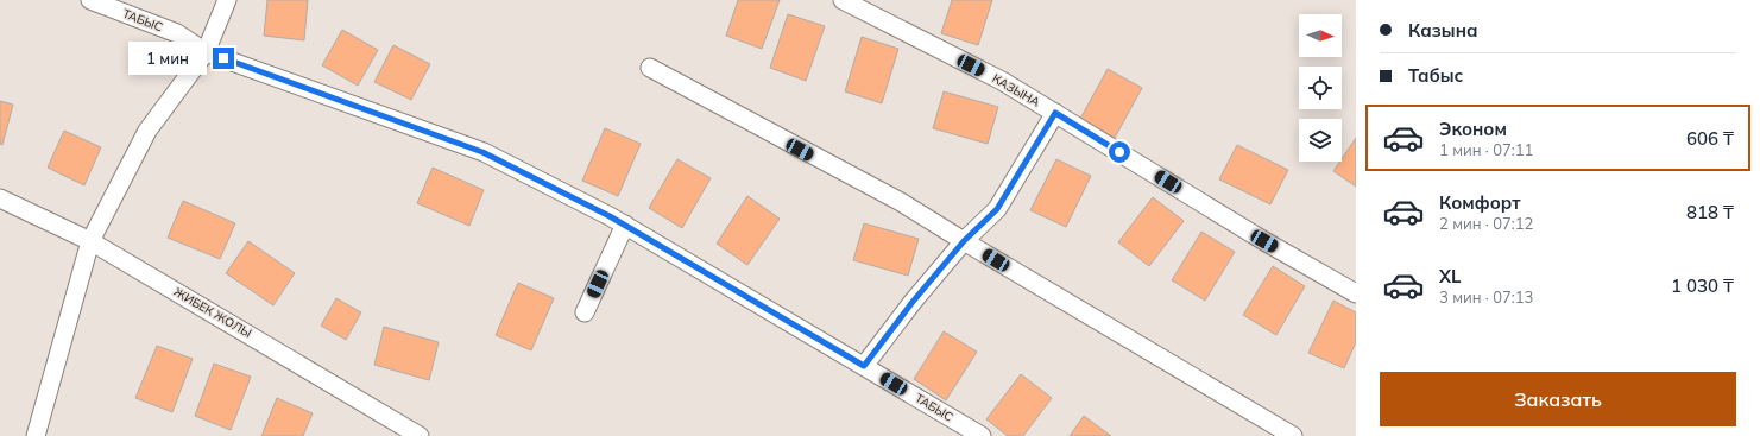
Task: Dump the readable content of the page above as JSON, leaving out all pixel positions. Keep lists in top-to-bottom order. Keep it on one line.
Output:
{"streets":{"street":["ТАБЫС","КАЗЫНА","ЖИБЕК ЖОЛЫ"]},"north":"right","page":{"banner":["Казына","Табыс"],"bubble":"1 мин","list":[{"name":"Эконом","note":"1 мин · 07:11","value":"606 ₸"},{"name":"Комфорт","note":"2 мин · 07:12","value":"818 ₸"},{"name":"XL","note":"3 мин · 07:13","value":"1 030 ₸"}],"buttons":"Заказать"}}
